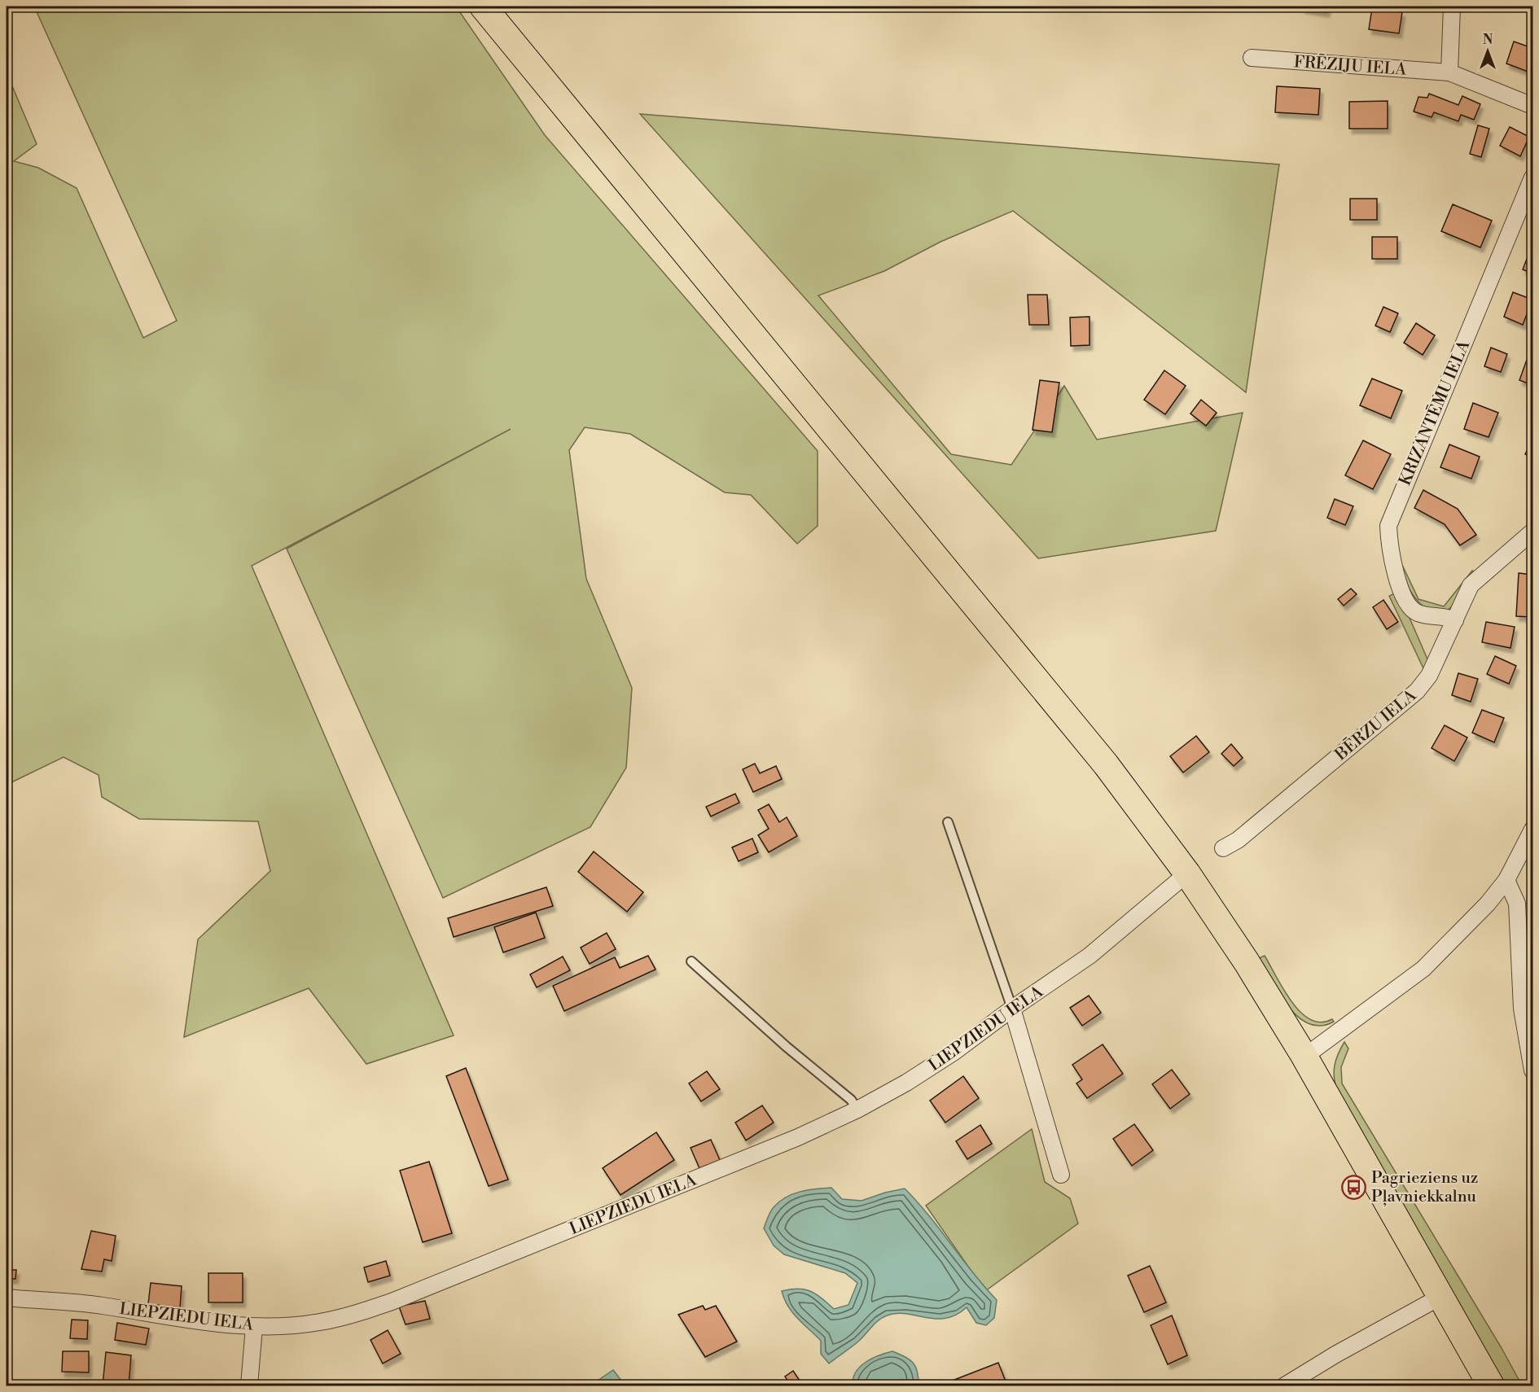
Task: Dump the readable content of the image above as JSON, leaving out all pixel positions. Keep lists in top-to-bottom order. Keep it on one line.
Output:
{"streets":{"street":["FRĒZIJU IELA","KRIZANTĒMU IELA","BĒRZU IELA","LIEPZIEDU IELA"]},"crossings":[["KRIZANTĒMU IELA","BĒRZU IELA"]],"places":{"bus stop":["Pagrieziens uz Pļavniekkalnu"]},"north":"top"}
